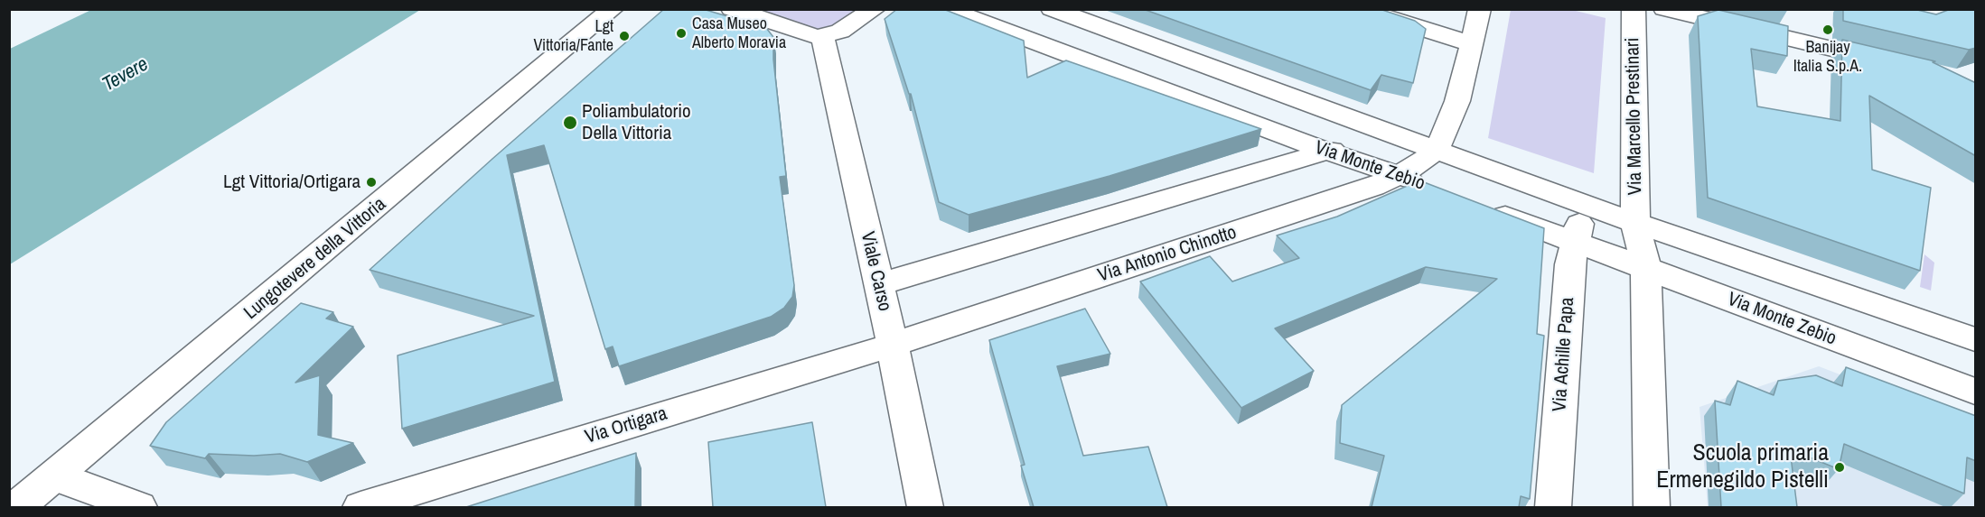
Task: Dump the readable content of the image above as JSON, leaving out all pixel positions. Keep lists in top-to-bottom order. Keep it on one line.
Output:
{"streets":{"street":["Via Marcello Prestinari","Via Monte Zebio","Via Antonio Chinotto","Lungotevere della Vittoria","Viale Carso","Via Achille Papa","Via Ortigara"]},"crossings":[["Via Marcello Prestinari","Via Monte Zebio"],["Via Monte Zebio","Via Antonio Chinotto"],["Via Monte Zebio","Via Achille Papa"],["Via Antonio Chinotto","Viale Carso"],["Via Antonio Chinotto","Via Ortigara"],["Viale Carso","Via Ortigara"]],"water":["Tevere"],"places":["Banijay Italia S.p.A.","Casa Museo Alberto Moravia","Lgt Vittoria/Fante","Poliambulatorio Della Vittoria","Lgt Vittoria/Ortigara","Scuola primaria Ermenegildo Pistelli"]}
